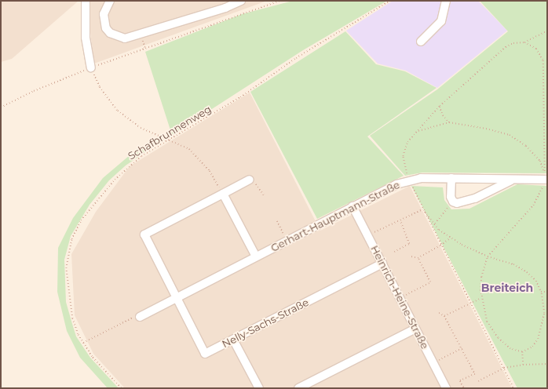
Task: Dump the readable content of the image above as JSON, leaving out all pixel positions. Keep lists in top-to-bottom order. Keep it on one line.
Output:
{"streets":{"street":["Gerhart-Hauptmann-Straße","Heinrich-Heine-Straße","Nelly-Sachs-Straße"],"path":["Schafbrunnenweg"]},"crossings":[["Gerhart-Hauptmann-Straße","Heinrich-Heine-Straße"],["Gerhart-Hauptmann-Straße","Nelly-Sachs-Straße"],["Heinrich-Heine-Straße","Nelly-Sachs-Straße"]],"districts":["Breiteich"]}
